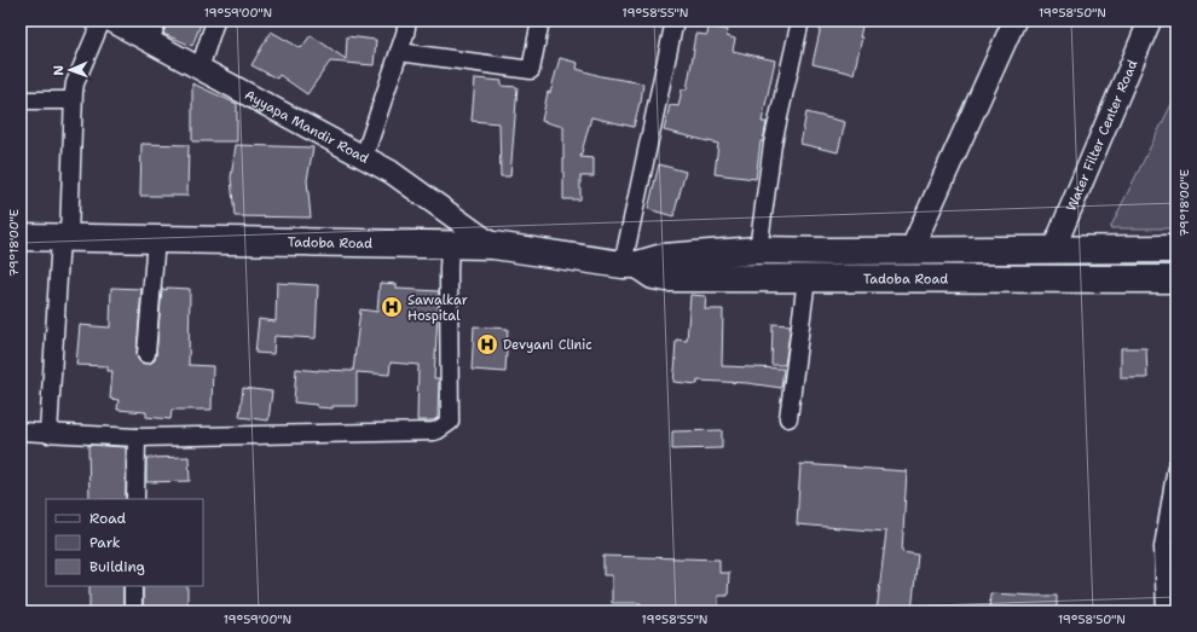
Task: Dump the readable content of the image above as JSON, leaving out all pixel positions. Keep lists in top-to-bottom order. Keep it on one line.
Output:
{"streets":{"main road":["Tadoba Road"],"street":["Ayyapa Mandir Road","Water Filter Center Road"]},"crossings":[["Ayyapa Mandir Road","Tadoba Road"],["Water Filter Center Road","Tadoba Road"]],"places":{"hospital":["Sawalkar Hospital","Devyani Clinic"]},"legend":["Road","Park","Building"],"north":"left","coordinates":["19°59'00\"N","19°58'55\"N","19°58'50\"N","79°18'00\"E"]}
